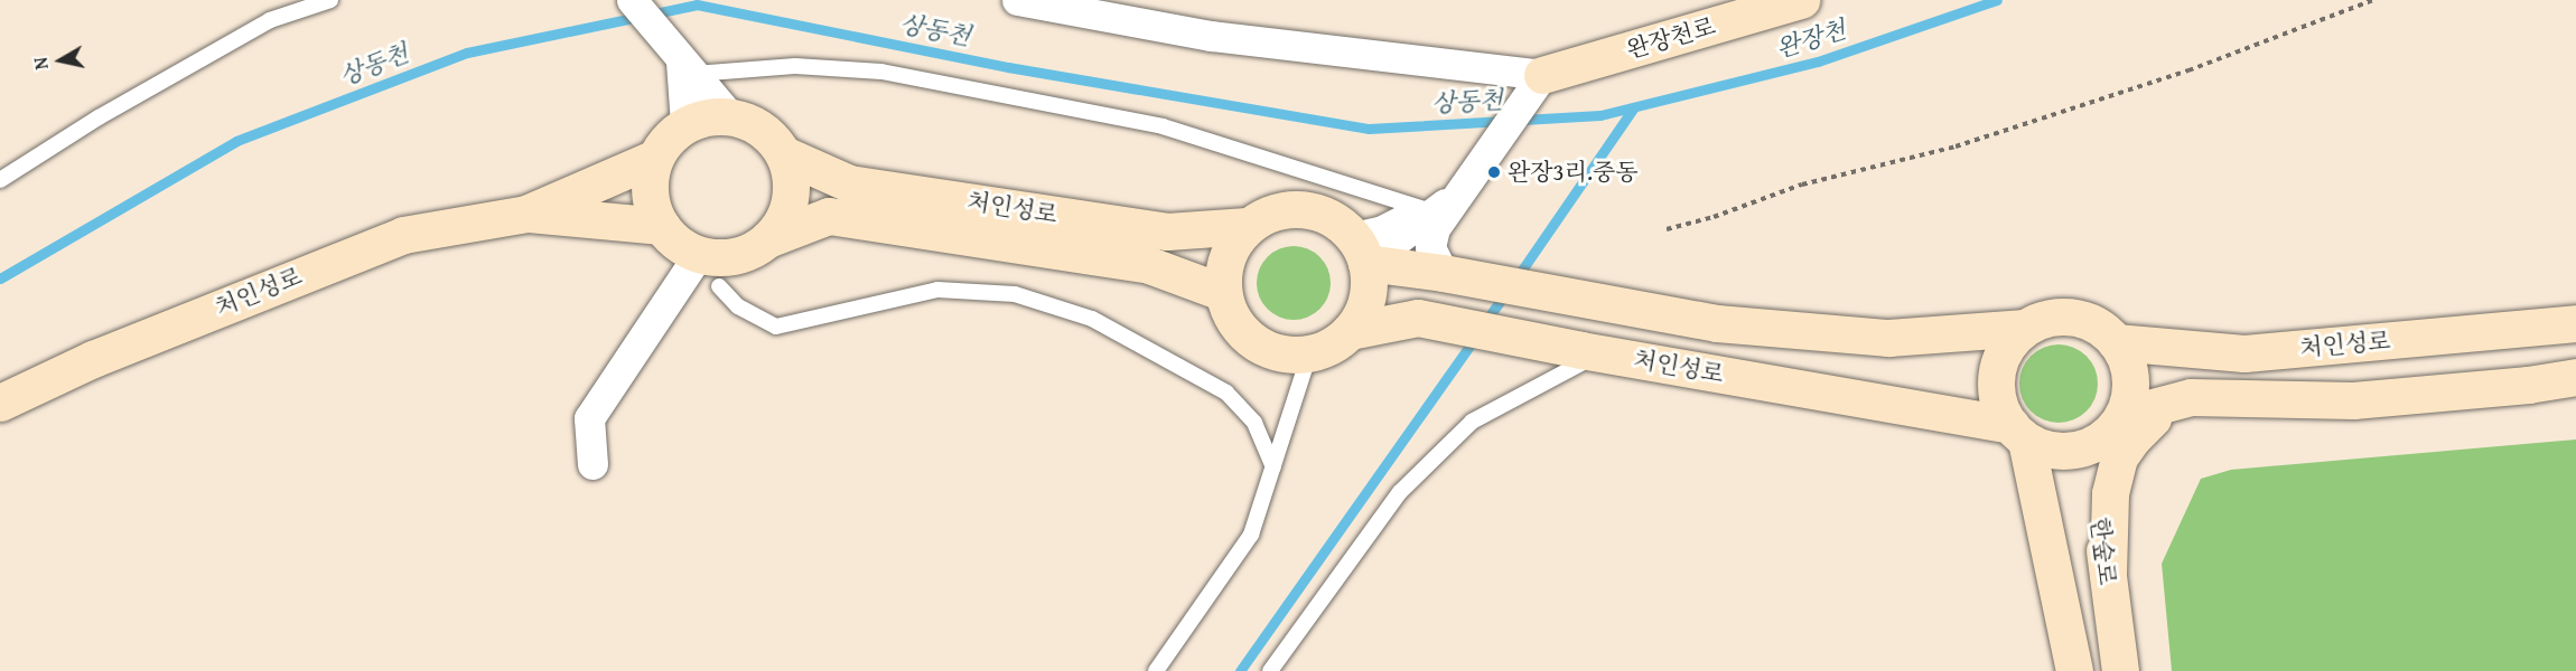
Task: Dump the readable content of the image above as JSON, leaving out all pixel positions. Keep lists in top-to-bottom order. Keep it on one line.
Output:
{"streets":{"main road":["완장천로","처인성로","한숲로"]},"crossings":[["처인성로","한숲로"]],"water":["상동천","완장천"],"places":["완장3리.중동"],"north":"left"}
